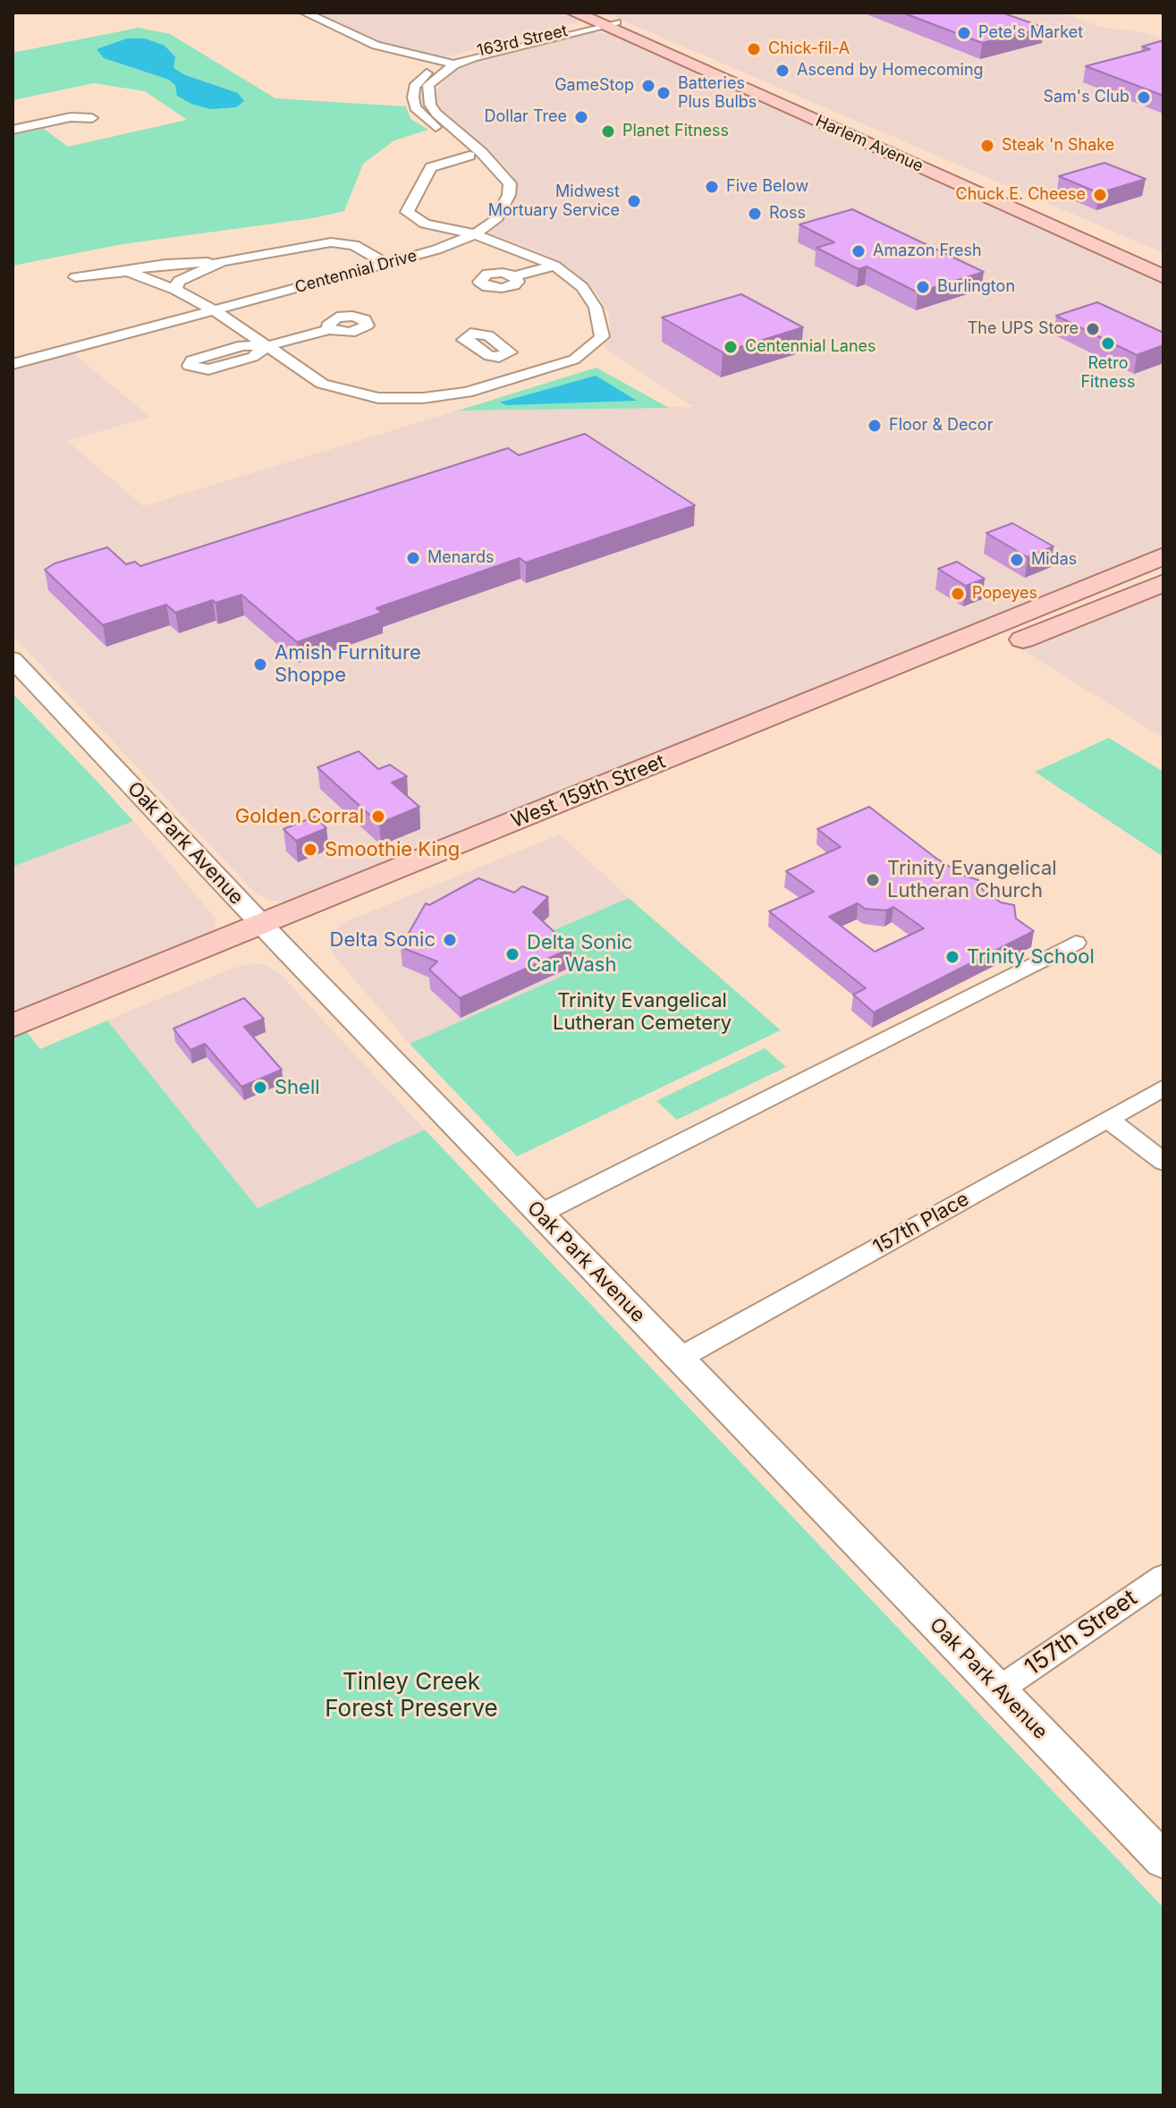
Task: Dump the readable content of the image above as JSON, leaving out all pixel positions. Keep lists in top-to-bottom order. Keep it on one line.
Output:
{"streets":{"main road":["Harlem Avenue","West 159th Street"],"street":["163rd Street","Centennial Drive","Oak Park Avenue","157th Place","157th Street"]},"crossings":[["163rd Street","Harlem Avenue"],["163rd Street","Centennial Drive"],["West 159th Street","Oak Park Avenue"],["Oak Park Avenue","157th Place"],["Oak Park Avenue","157th Street"]],"parks":["Trinity Evangelical Lutheran Cemetery","Tinley Creek Forest Preserve"],"places":["Pete's Market","Chick-fil-A","Ascend by Homecoming","GameStop","Batteries Plus Bulbs","Sam's Club","Dollar Tree","Planet Fitness","Steak 'n Shake","Five Below","Chuck E. Cheese","Midwest Mortuary Service","Ross","Amazon Fresh","Burlington","The UPS Store","Retro Fitness","Centennial Lanes","Floor & Decor","Menards","Midas","Popeyes","Amish Furniture Shoppe","Golden Corral","Smoothie King","Trinity Evangelical Lutheran Church","Delta Sonic","Delta Sonic Car Wash","Trinity School","Shell"]}
